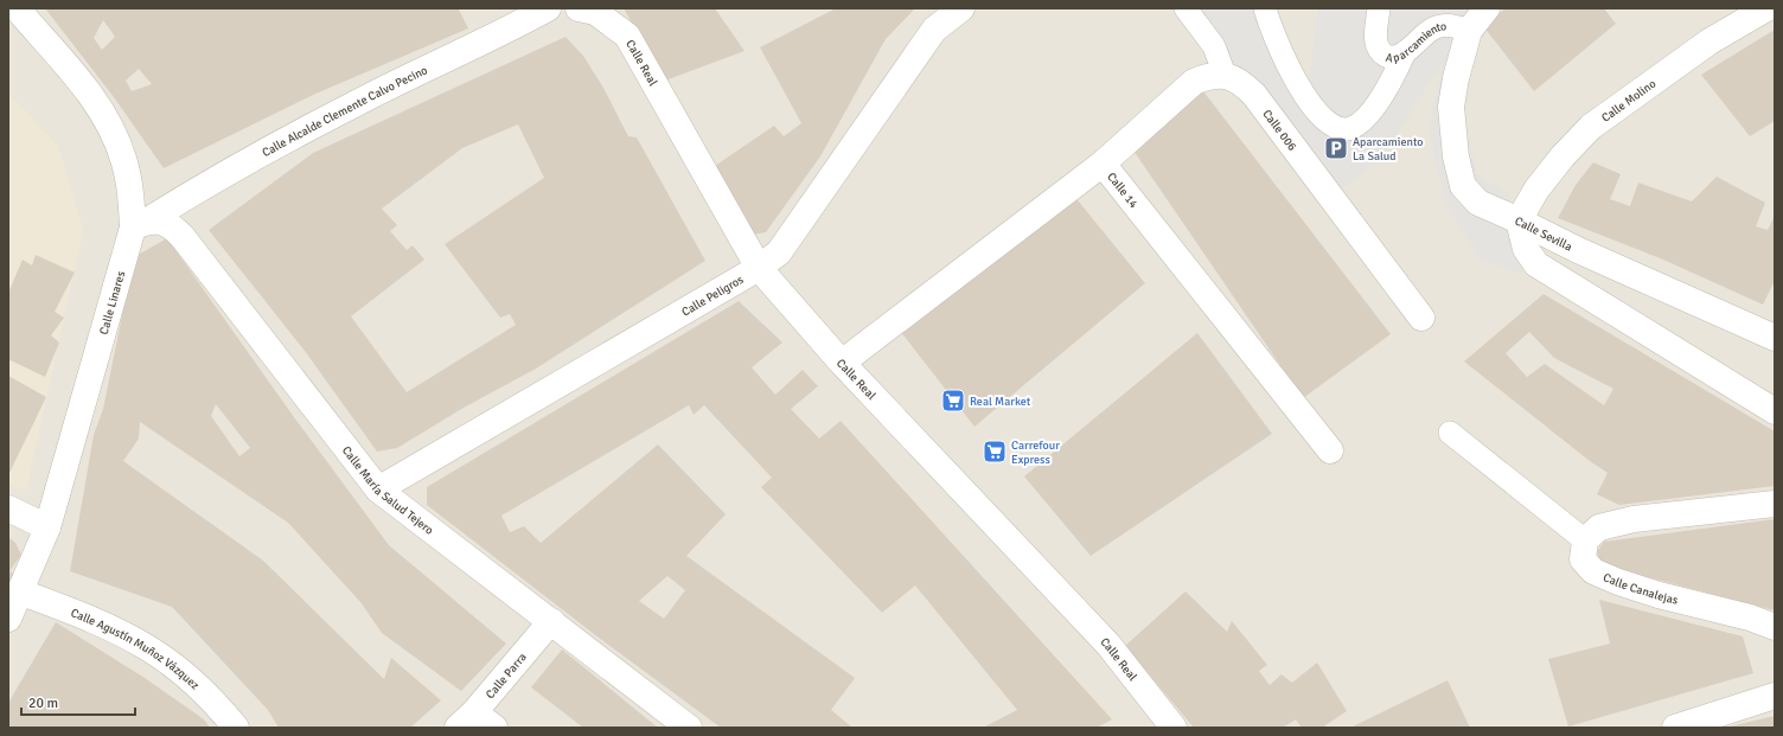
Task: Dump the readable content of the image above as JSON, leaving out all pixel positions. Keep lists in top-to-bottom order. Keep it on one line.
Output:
{"streets":{"street":["Calle Real","Calle Molino","Calle Alcalde Clemente Calvo Pecino","Calle 006","Calle 14","Calle Sevilla","Calle Peligros","Calle Linares","Calle María Salud Tejero","Calle Canalejas","Calle Agustín Muñoz Vázquez","Calle Parra"],"lane":["Aparcamiento"]},"crossings":[["Aparcamiento","Calle Sevilla"],["Calle Real","Calle 14"],["Calle Real","Calle Peligros"],["Calle Molino","Calle Sevilla"],["Calle Alcalde Clemente Calvo Pecino","Calle Linares"],["Calle Alcalde Clemente Calvo Pecino","Calle María Salud Tejero"],["Calle Peligros","Calle María Salud Tejero"],["Calle Linares","Calle María Salud Tejero"],["Calle Linares","Calle Agustín Muñoz Vázquez"],["Calle María Salud Tejero","Calle Parra"]],"places":{"parking":["Aparcamiento La Salud"],"supermarket":["Real Market","Carrefour Express"]},"scale_bar":"20 m"}
